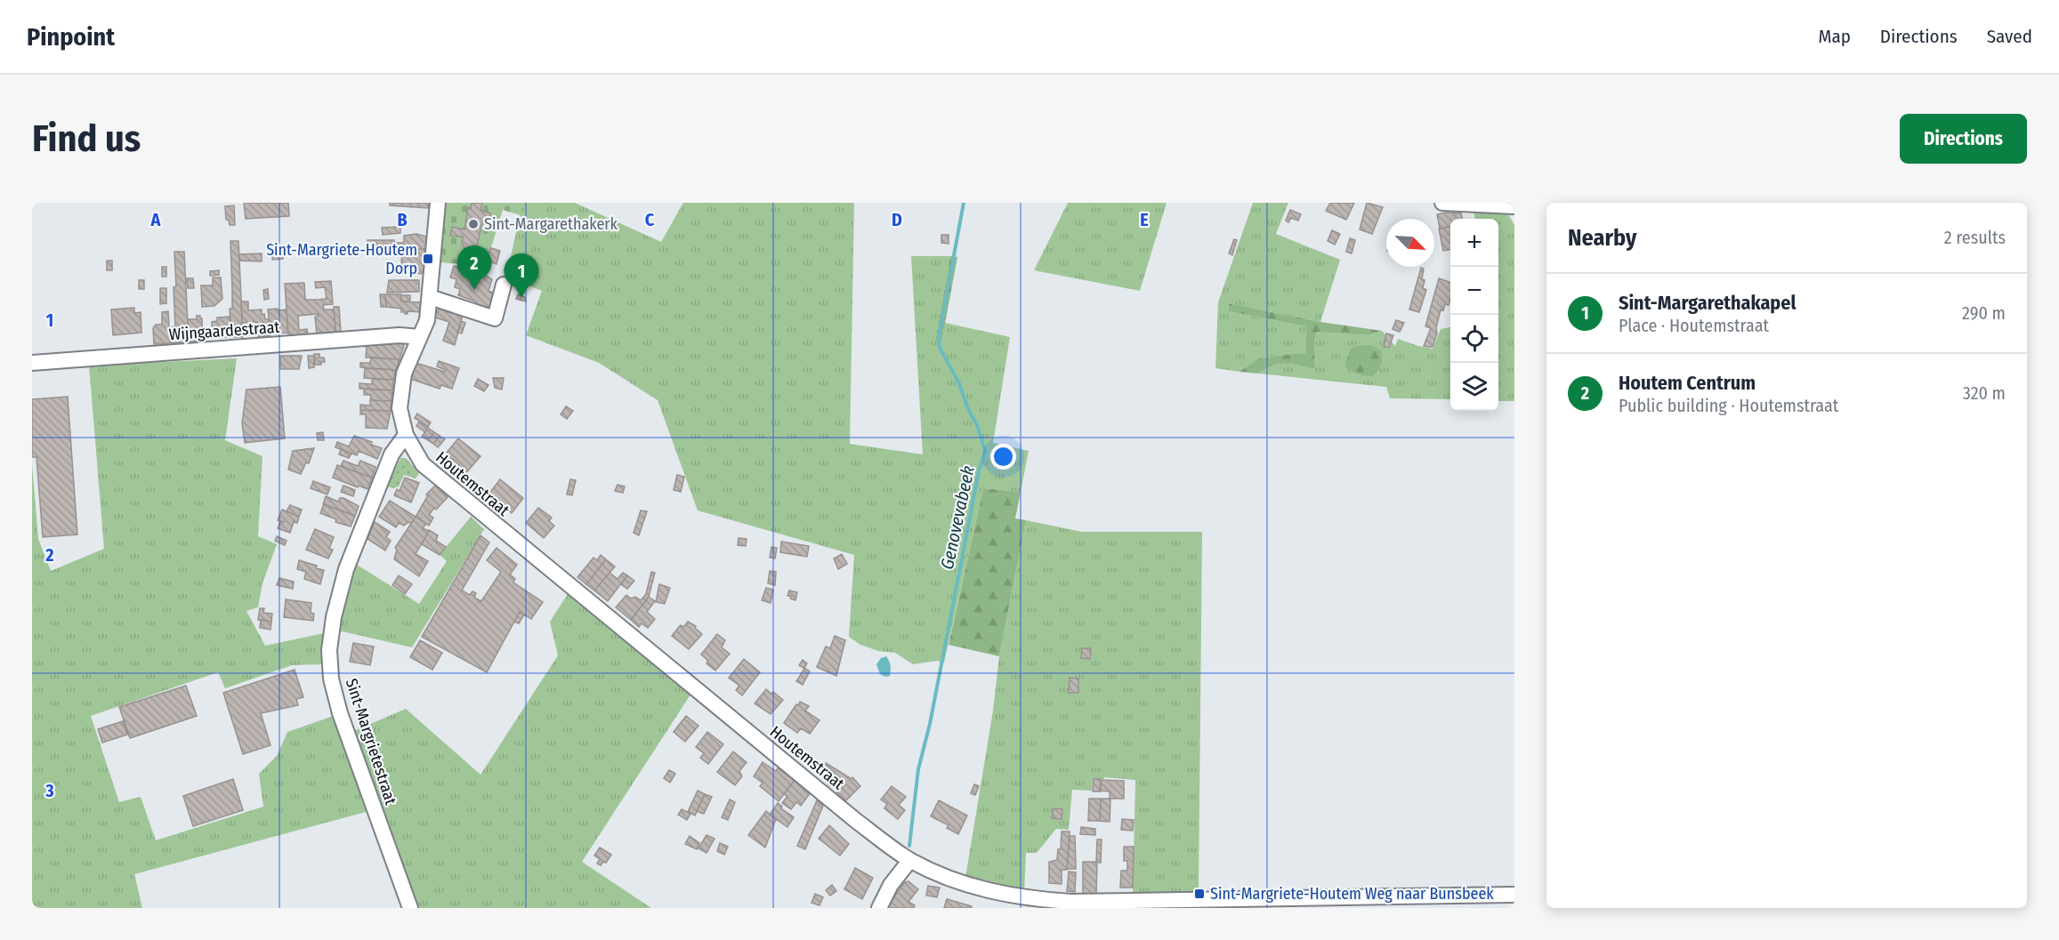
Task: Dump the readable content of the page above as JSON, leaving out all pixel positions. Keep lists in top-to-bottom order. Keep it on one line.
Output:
{"streets":{"street":["Wijngaardestraat","Houtemstraat","Sint-Margrietestraat"]},"crossings":[["Wijngaardestraat","Houtemstraat"],["Houtemstraat","Sint-Margrietestraat"]],"water":["Genovevabeek"],"places":{"other":["Sint-Margarethakerk"],"transit":["Sint-Margriete-Houtem Dorp","Sint-Margriete-Houtem Weg naar Bunsbeek"]},"north":"bottom right","page":{"header":"Pinpoint","nav":["Map","Directions","Saved"],"buttons":"Directions","title":"Find us","heading":["Nearby","2 results"],"map_buttons":["+","−"],"pins":["2","1"],"list":[{"mark":"1","name":"Sint-Margarethakapel","note":"Place · Houtemstraat","value":"290 m"},{"mark":"2","name":"Houtem Centrum","note":"Public building · Houtemstraat","value":"320 m"}]},"grid":{"columns":["A","B","C","D","E"],"rows":["1","2","3"]}}
